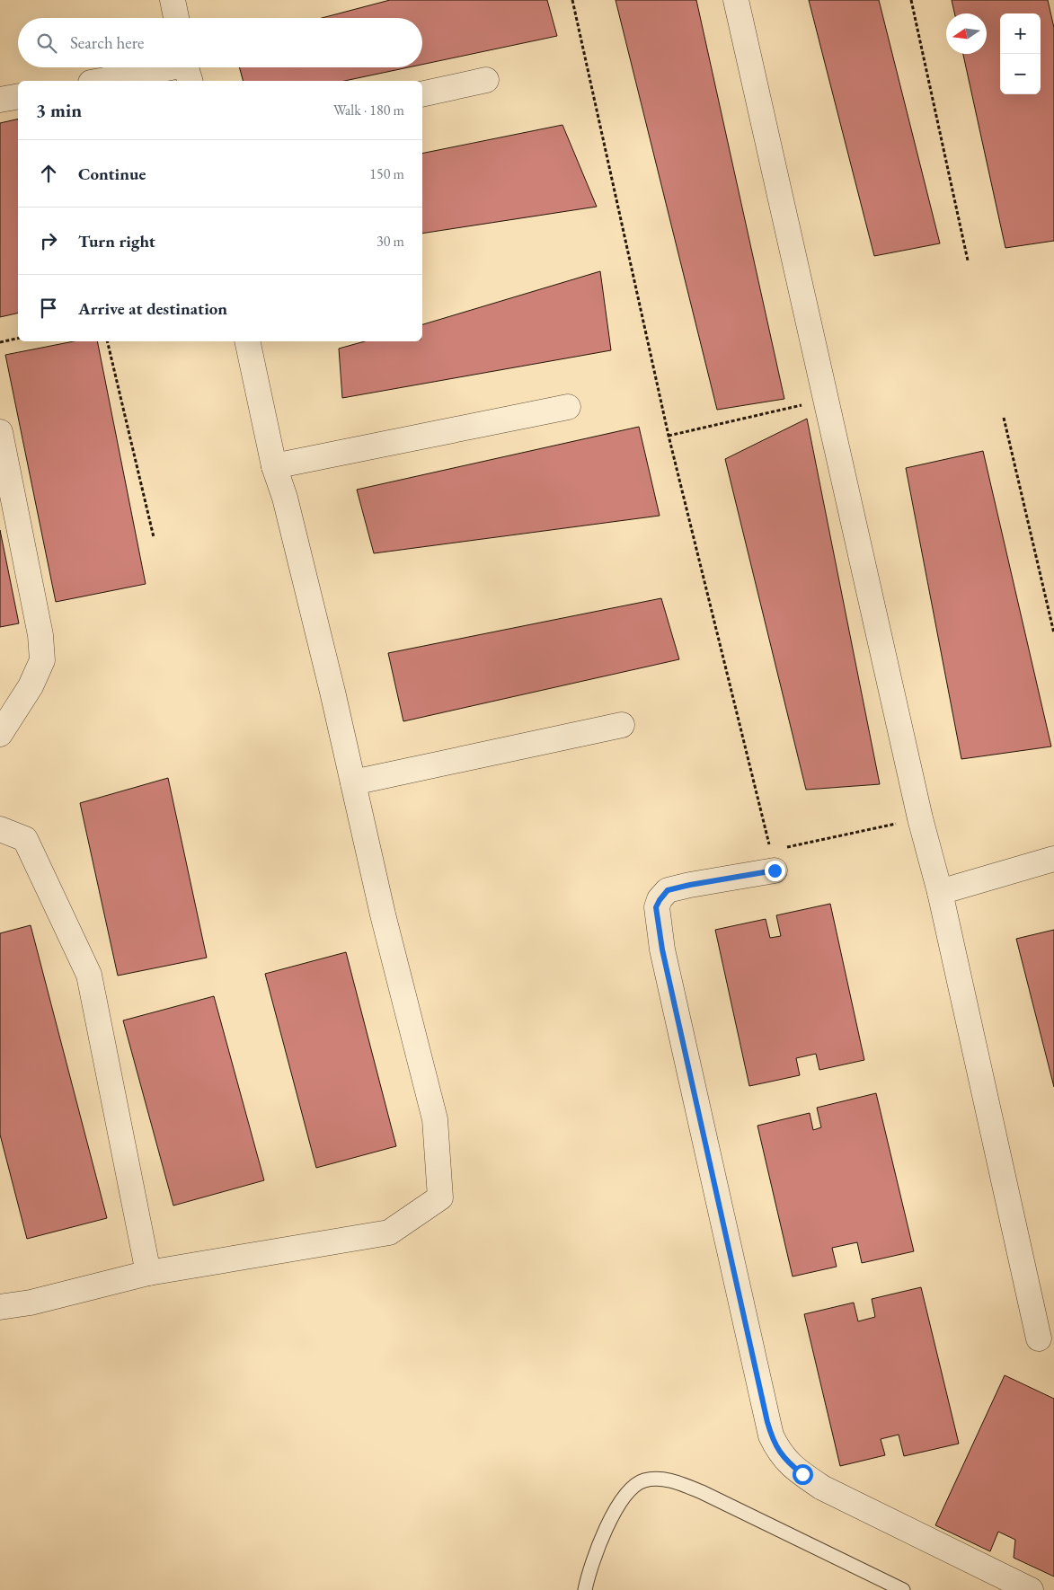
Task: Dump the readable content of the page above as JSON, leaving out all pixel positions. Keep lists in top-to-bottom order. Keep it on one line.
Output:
{"north":"left","page":{"map_buttons":["+","−"],"search":"Search here","heading":["3 min","Walk · 180 m"],"list":[["Continue","150 m"],["Turn right","30 m"],"Arrive at destination"]}}
